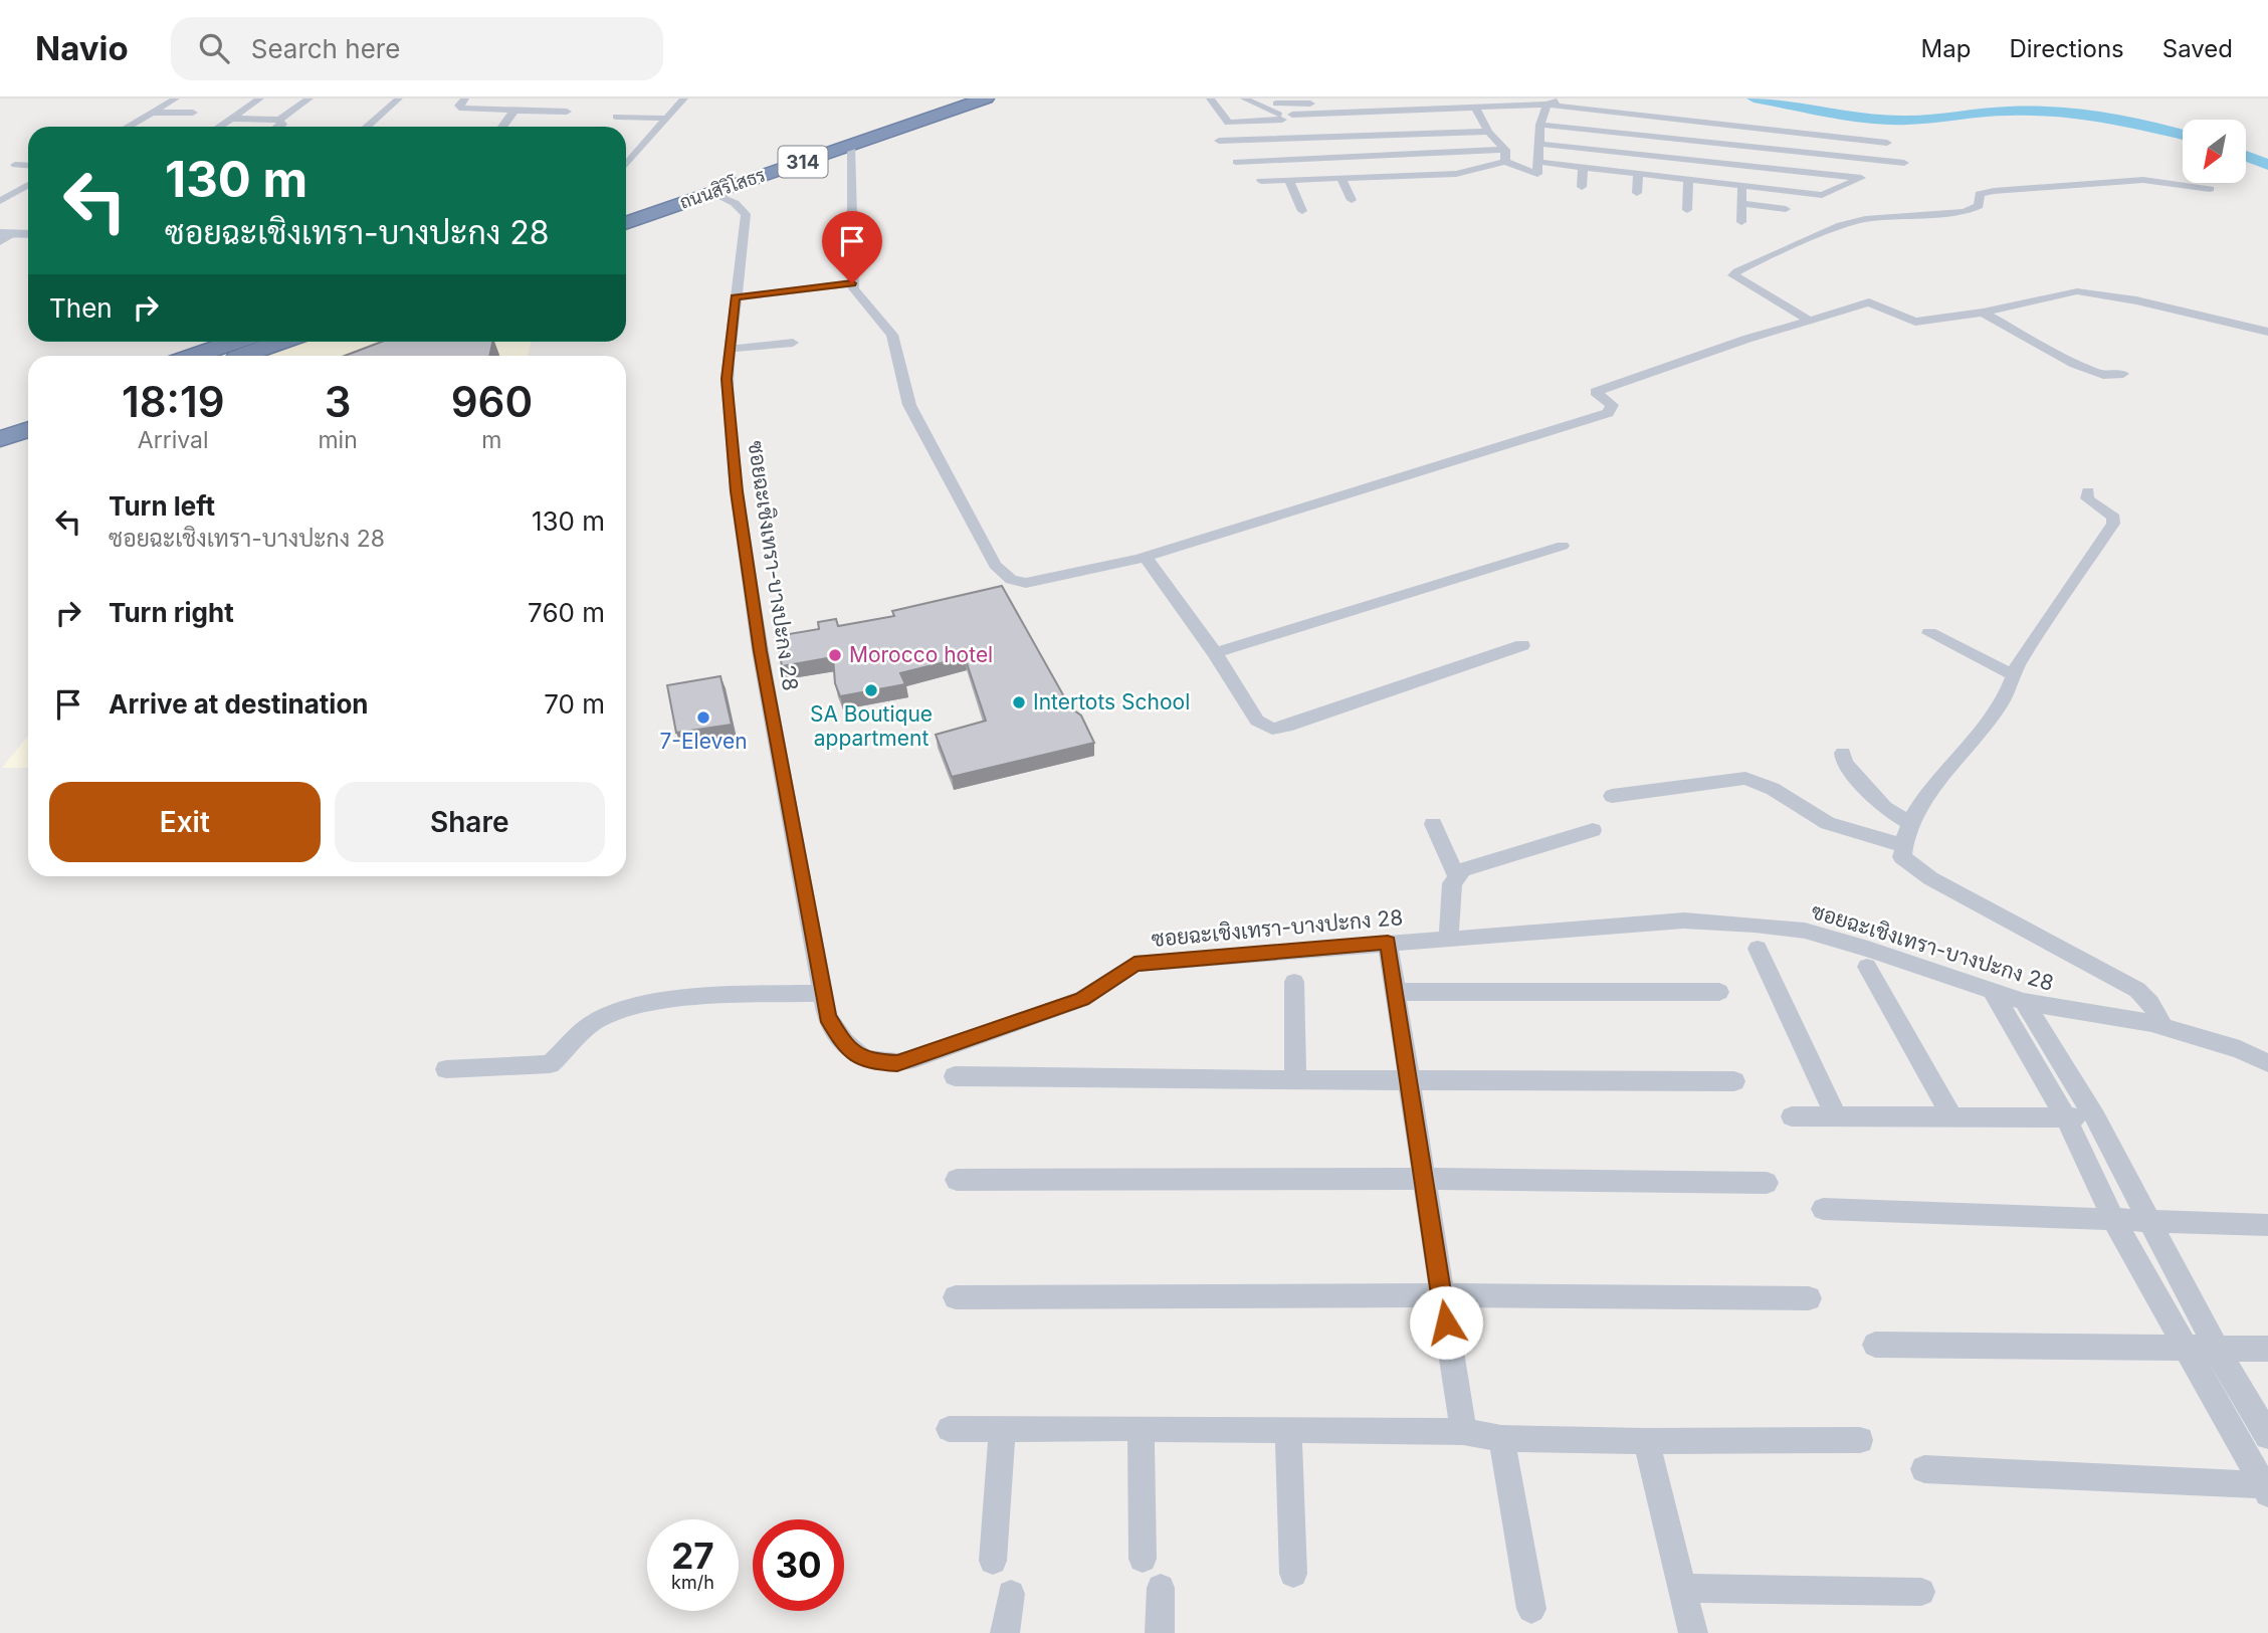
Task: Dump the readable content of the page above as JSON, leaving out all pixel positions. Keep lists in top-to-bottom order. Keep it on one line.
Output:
{"streets":{"highway":["314","ถนนสิริโสธร"],"street":["ซอยฉะเชิงเทรา-บางปะกง 28"]},"crossings":[["ถนนสิริโสธร","ซอยฉะเชิงเทรา-บางปะกง 28"]],"places":["Morocco hotel","SA Boutique appartment","Intertots School","7-Eleven"],"north":"bottom left","page":{"header":"Navio","search":"Search here","nav":["Map","Directions","Saved"],"turn":["130 m","ซอยฉะเชิงเทรา-บางปะกง 28"],"then":"Then","eta":["18:19","Arrival","3","min","960","m"],"list":[{"name":"Turn left","note":"ซอยฉะเชิงเทรา-บางปะกง 28","value":"130 m"},{"name":"Turn right","value":"760 m"},{"name":"Arrive at destination","value":"70 m"}],"buttons":["Exit","Share"],"speed":"27 km/h","limit":"30"}}
